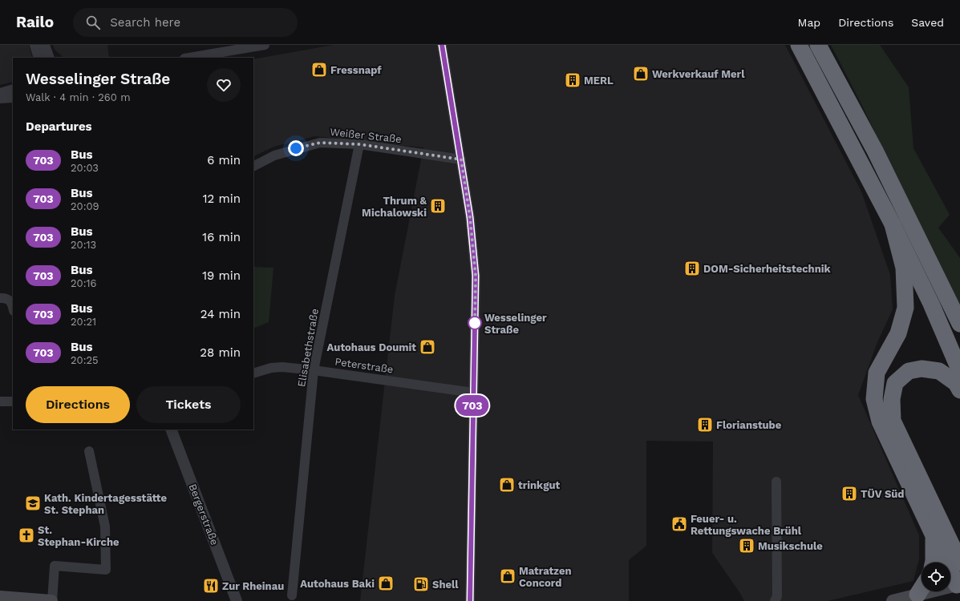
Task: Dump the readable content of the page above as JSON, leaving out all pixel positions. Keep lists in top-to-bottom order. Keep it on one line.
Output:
{"streets":{"street":["Weißer Straße","Elisabethstraße","Peterstraße","Bergerstraße"]},"crossings":[["Weißer Straße","Elisabethstraße"],["Elisabethstraße","Peterstraße"]],"places":{"shop":["Fressnapf","Werkverkauf Merl","Autohaus Doumit","trinkgut","Matratzen Concord","Autohaus Baki"],"building":["MERL","Thrum & Michalowski","DOM-Sicherheitstechnik","Florianstube","TÜV Süd","Musikschule"],"other":["Wesselinger Straße"],"school or university":["Kath. Kindertagesstätte St. Stephan"],"public building":["Feuer- u. Rettungswache Brühl"],"church":["St. Stephan-Kirche"],"fuel station":["Shell"],"restaurant":["Zur Rheinau"]},"lines":["bus line 703"],"page":{"header":"Railo","search":"Search here","nav":["Map","Directions","Saved"],"on_map":"703","heading":[["Wesselinger Straße","Walk · 4 min · 260 m"],"Departures"],"list":[{"mark":"703","name":"Bus","note":"20:03","value":"6 min"},{"mark":"703","name":"Bus","note":"20:09","value":"12 min"},{"mark":"703","name":"Bus","note":"20:13","value":"16 min"},{"mark":"703","name":"Bus","note":"20:16","value":"19 min"},{"mark":"703","name":"Bus","note":"20:21","value":"24 min"},{"mark":"703","name":"Bus","note":"20:25","value":"28 min"}],"buttons":["Directions","Tickets"]}}
